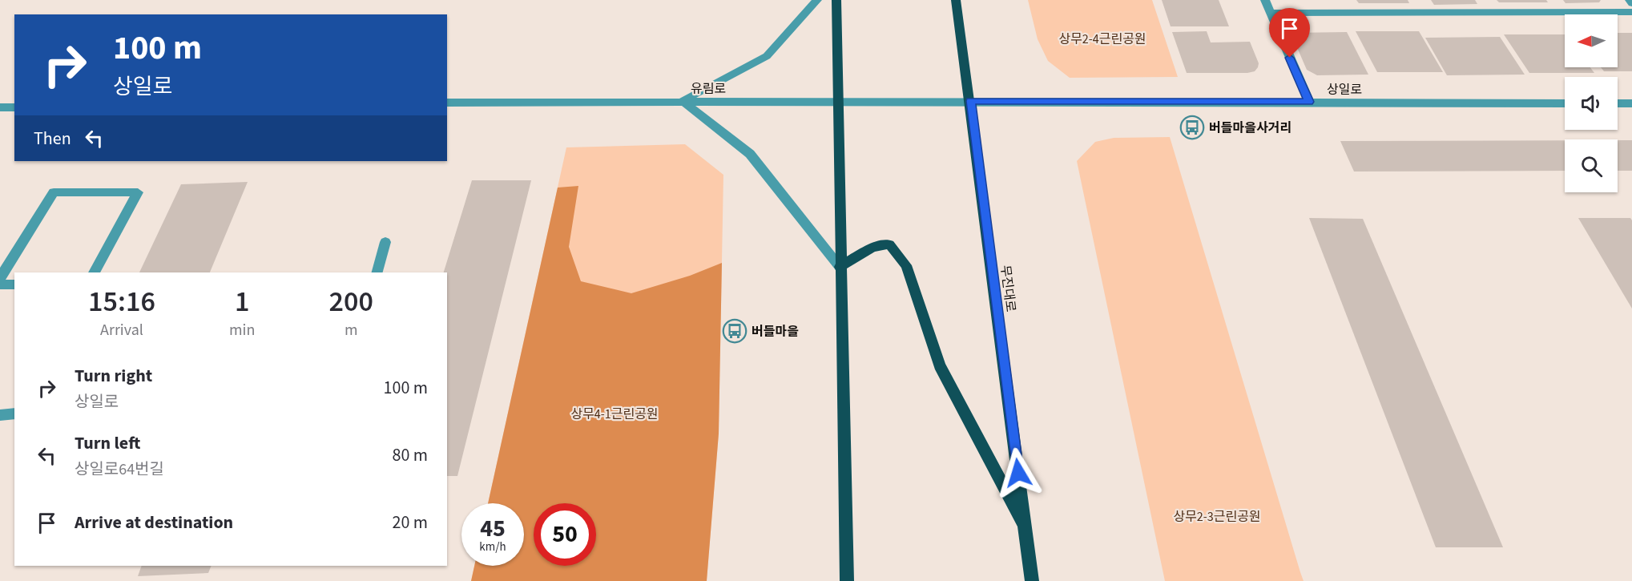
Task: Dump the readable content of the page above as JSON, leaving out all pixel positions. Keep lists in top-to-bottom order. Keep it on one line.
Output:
{"streets":{"main road":["무진대로"],"street":["유림로","상일로"]},"crossings":[["유림로","상일로"],["유림로","무진대로"],["상일로","무진대로"]],"parks":["상무2-4근린공원","상무4-1근린공원","상무2-3근린공원"],"places":{"bus stop":["버들마을사거리","버들마을"]},"north":"left","page":{"turn":["100 m","상일로"],"then":"Then","eta":["15:16","Arrival","1","min","200","m"],"list":[{"name":"Turn right","note":"상일로","value":"100 m"},{"name":"Turn left","note":"상일로64번길","value":"80 m"},{"name":"Arrive at destination","value":"20 m"}],"speed":"45 km/h","limit":"50"}}
